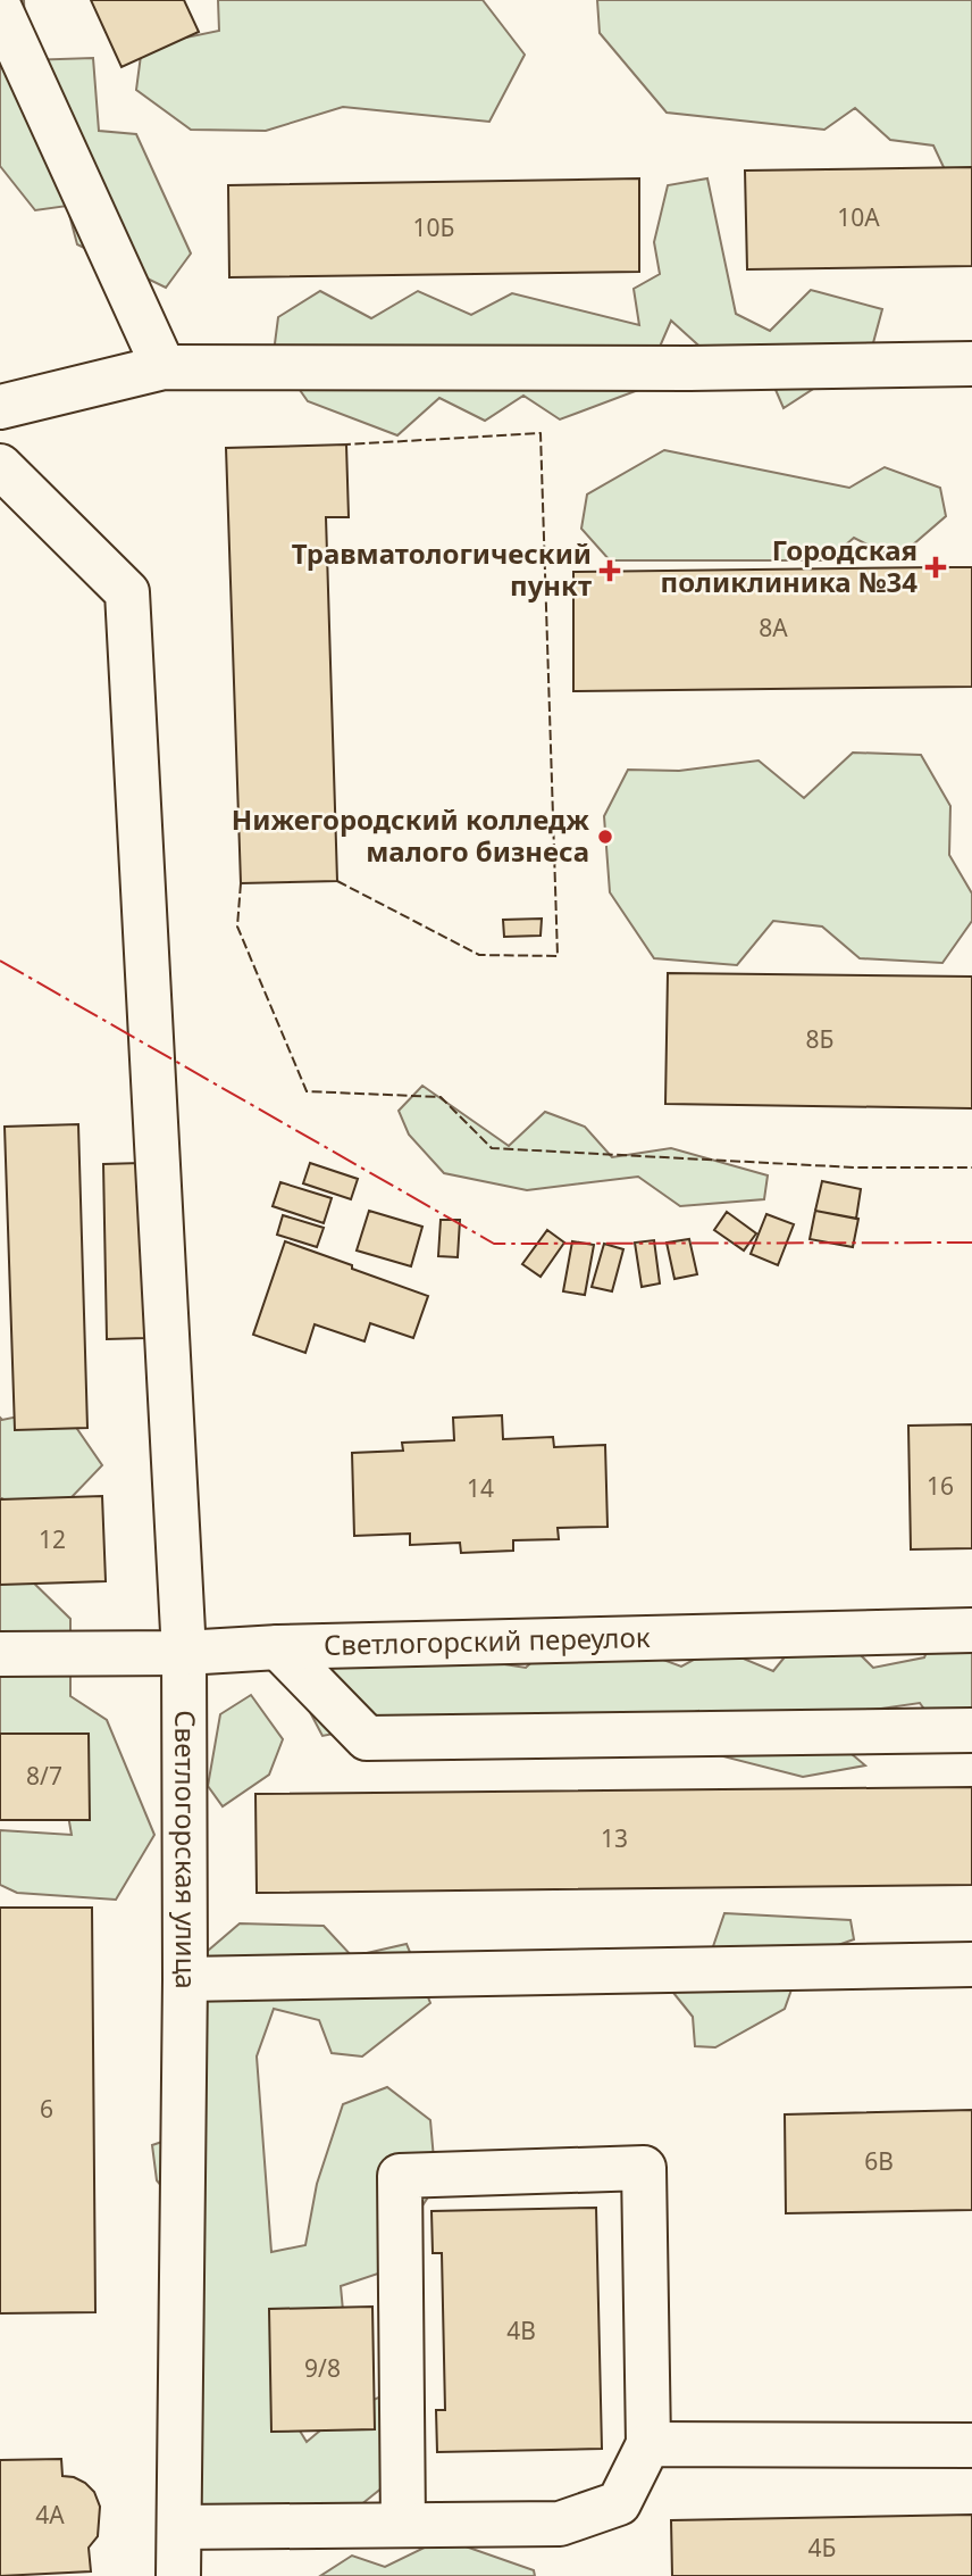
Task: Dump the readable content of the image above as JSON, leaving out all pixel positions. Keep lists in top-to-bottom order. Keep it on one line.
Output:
{"streets":{"street":["Светлогорский переулок","Светлогорская улица"]},"crossings":[["Светлогорский переулок","Светлогорская улица"]],"places":{"health":["Городская поликлиника №34","Травматологический пункт"],"other":["Нижегородский колледж малого бизнеса"]},"house_numbers":["10А","10Б","8А","8Б","16","14","12","8/7","13","6","6В","4В","9/8","4А","4Б"]}
